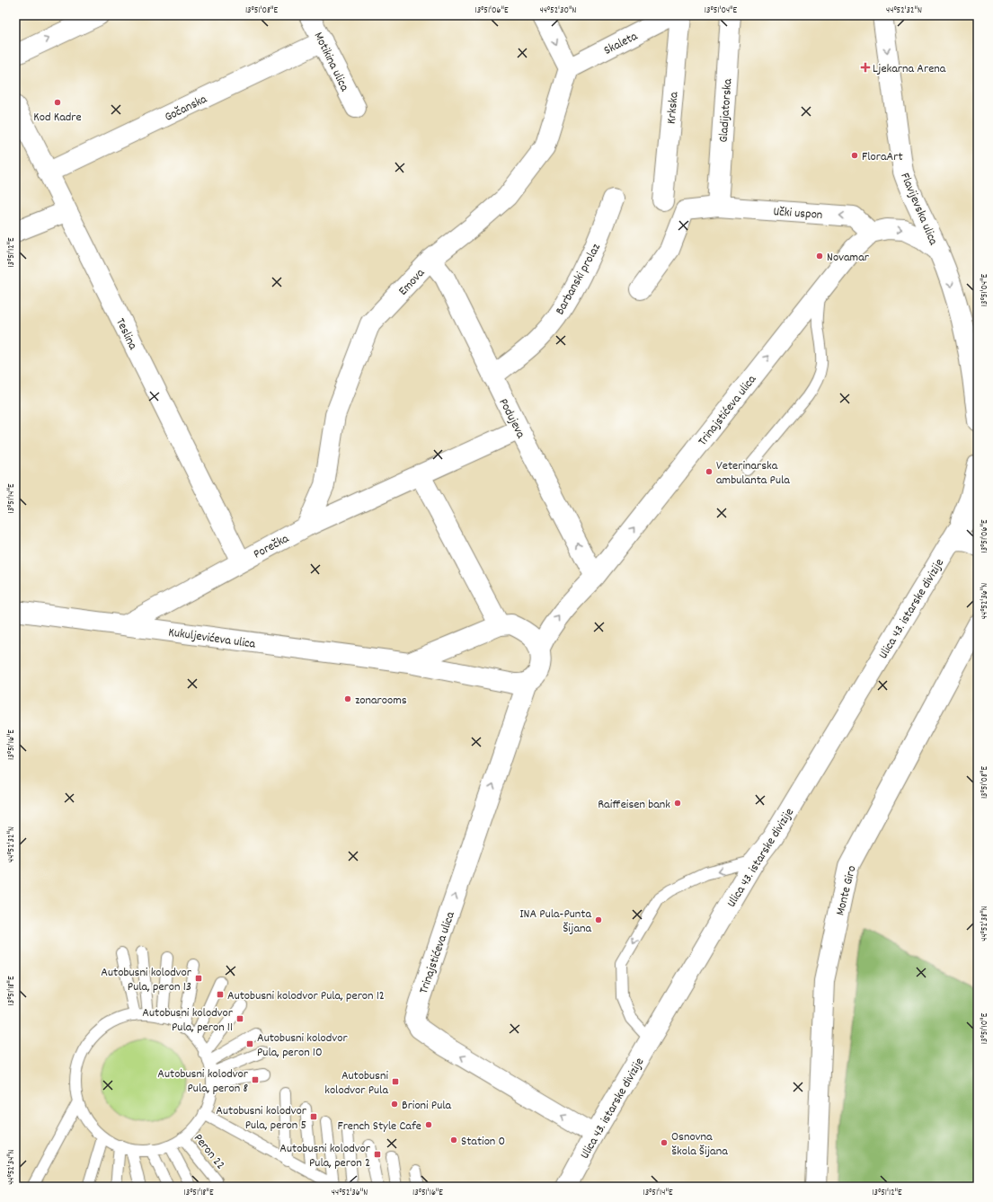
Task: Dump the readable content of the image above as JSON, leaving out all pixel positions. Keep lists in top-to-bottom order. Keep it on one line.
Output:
{"streets":{"street":["Skaleta","Motikina ulica","Gočanska","Krkska","Gladijatorska","Flavijevska ulica","Učki uspon","Barbanski prolaz","Emova","Teslina","Trinajstićeva ulica","Podujeva","Porečka","Ulica 43. istarske divizije","Kukuljevićeva ulica","Monte Giro"],"lane":["Peron 22"]},"crossings":[["Skaleta","Emova"],["Motikina ulica","Gočanska"],["Gočanska","Teslina"],["Gladijatorska","Učki uspon"],["Flavijevska ulica","Trinajstićeva ulica"],["Učki uspon","Trinajstićeva ulica"],["Barbanski prolaz","Podujeva"],["Emova","Podujeva"],["Emova","Porečka"],["Teslina","Porečka"],["Trinajstićeva ulica","Podujeva"],["Trinajstićeva ulica","Ulica 43. istarske divizije"],["Trinajstićeva ulica","Kukuljevićeva ulica"],["Podujeva","Porečka"],["Porečka","Kukuljevićeva ulica"]],"one_way":["Flavijevska ulica","Učki uspon"],"places":{"health":["Ljekarna Arena"],"other":["Kod Kadre","FloraArt","Novamar","Veterinarska ambulanta Pula","zonarooms","Raiffeisen bank","INA Pula-Punta Šijana","Brioni Pula","French Style Cafe","Station 0","Osnovna škola Šijana"],"transit":["Autobusni kolodvor Pula, peron 13","Autobusni kolodvor Pula, peron 12","Autobusni kolodvor Pula, peron 11","Autobusni kolodvor Pula, peron 10","Autobusni kolodvor Pula, peron 8","Autobusni kolodvor Pula","Autobusni kolodvor Pula, peron 5","Autobusni kolodvor Pula, peron 2"]},"coordinates":["13°51'08\"E","13°51'06\"E","44°52'30\"N","13°51'04\"E","44°52'32\"N","13°51'12\"E","13°51'14\"E","44°52'36\"N","13°51'16\"E","44°52'38\"N","13°51'18\"E","13°51'10\"E","44°52'34\"N"]}
